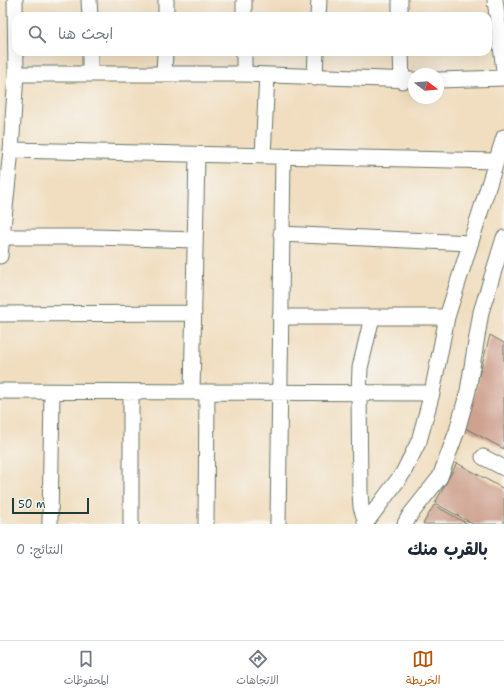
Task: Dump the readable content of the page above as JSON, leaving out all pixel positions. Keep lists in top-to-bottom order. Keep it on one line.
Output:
{"scale_bar":"50 m","north":"right","page":{"search":"ابحث هنا","scale":"50 m","heading":["بالقرب منك","النتائج: 0"],"nav":["الخريطة","الاتجاهات","المحفوظات"]}}
